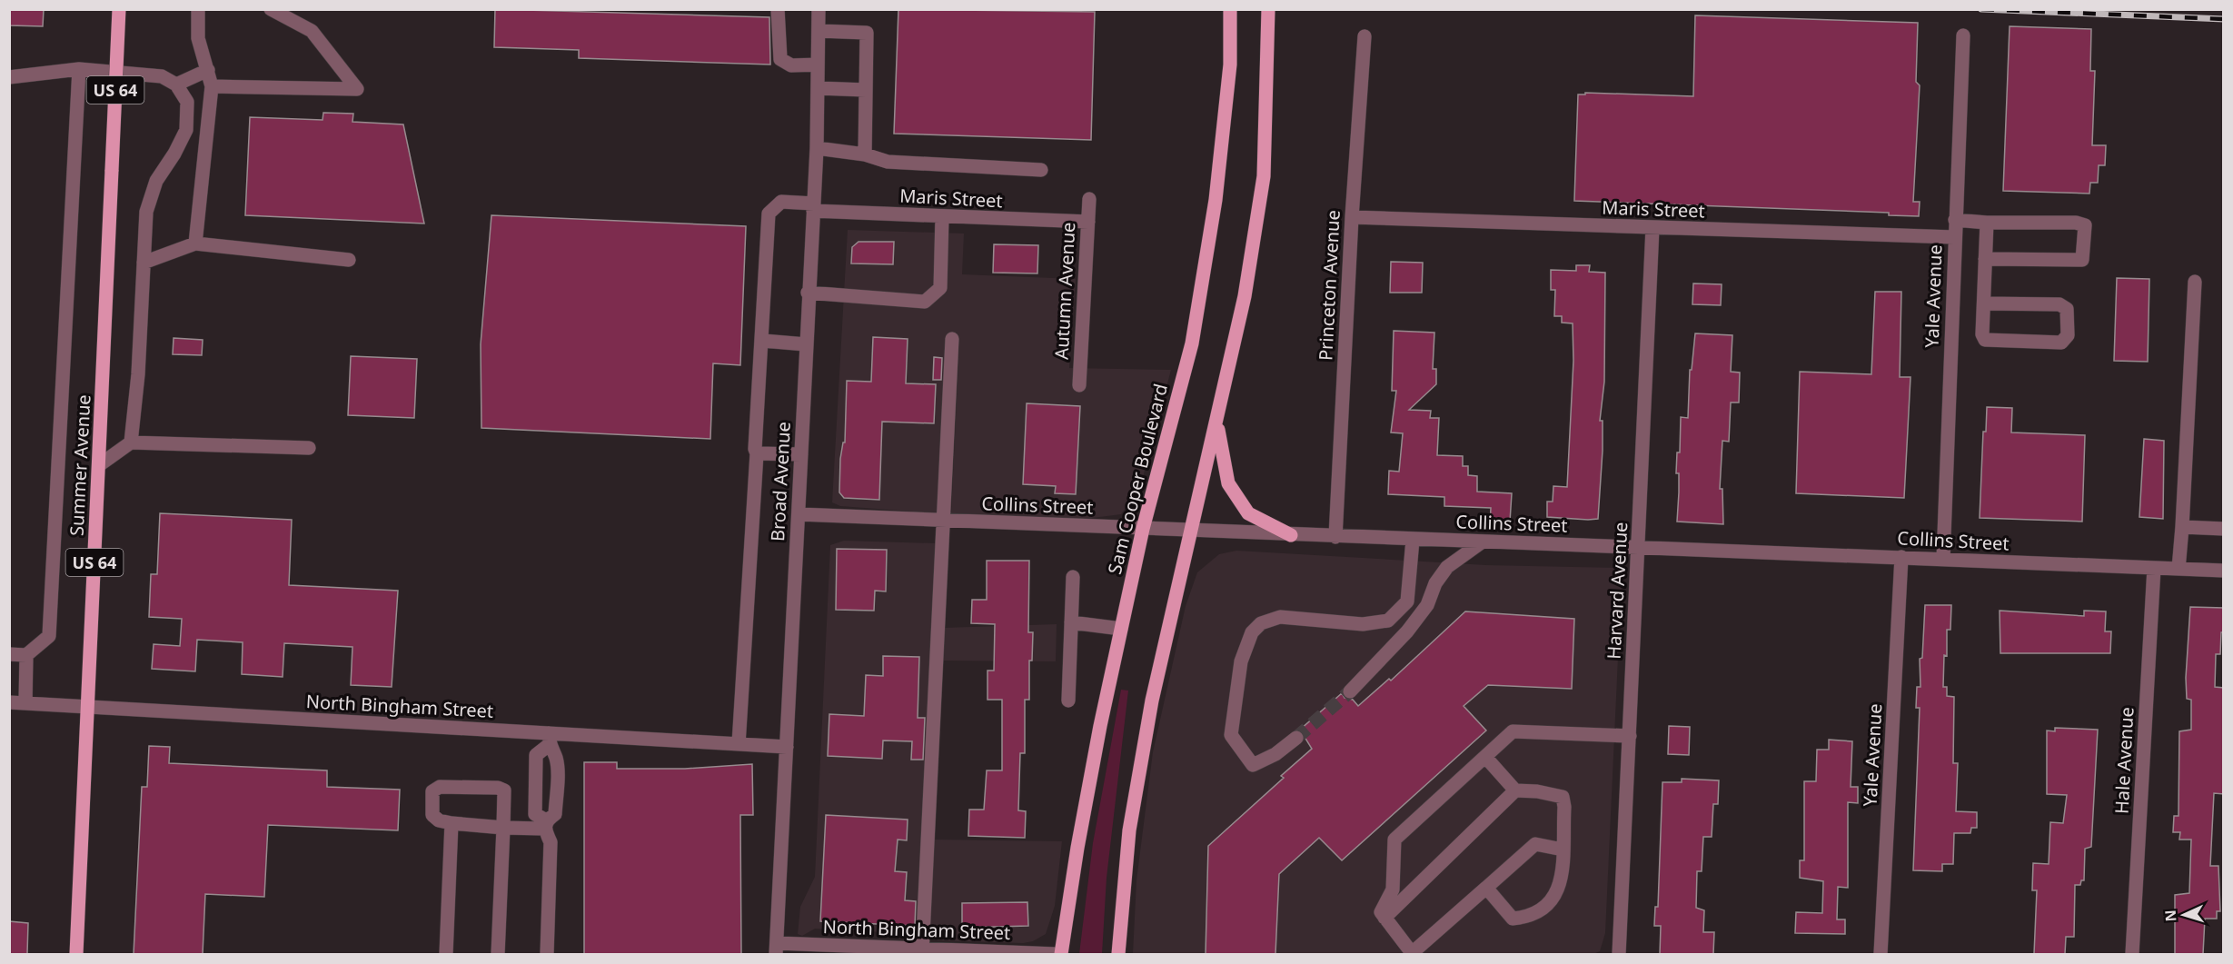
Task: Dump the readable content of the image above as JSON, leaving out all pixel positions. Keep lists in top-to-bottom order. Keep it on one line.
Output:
{"streets":{"main road":["US 64","Summer Avenue","Sam Cooper Boulevard"],"street":["Maris Street","Princeton Avenue","Autumn Avenue","Yale Avenue","Broad Avenue","Collins Street","Harvard Avenue","North Bingham Street","Hale Avenue"]},"crossings":[["Maris Street","Princeton Avenue"],["Maris Street","Autumn Avenue"],["Maris Street","Yale Avenue"],["Maris Street","Broad Avenue"],["Maris Street","Harvard Avenue"],["Princeton Avenue","Collins Street"],["Yale Avenue","Collins Street"],["Summer Avenue","North Bingham Street"],["Sam Cooper Boulevard","Collins Street"],["Broad Avenue","Collins Street"],["Broad Avenue","North Bingham Street"],["Collins Street","Harvard Avenue"],["Collins Street","Hale Avenue"]],"north":"left"}
